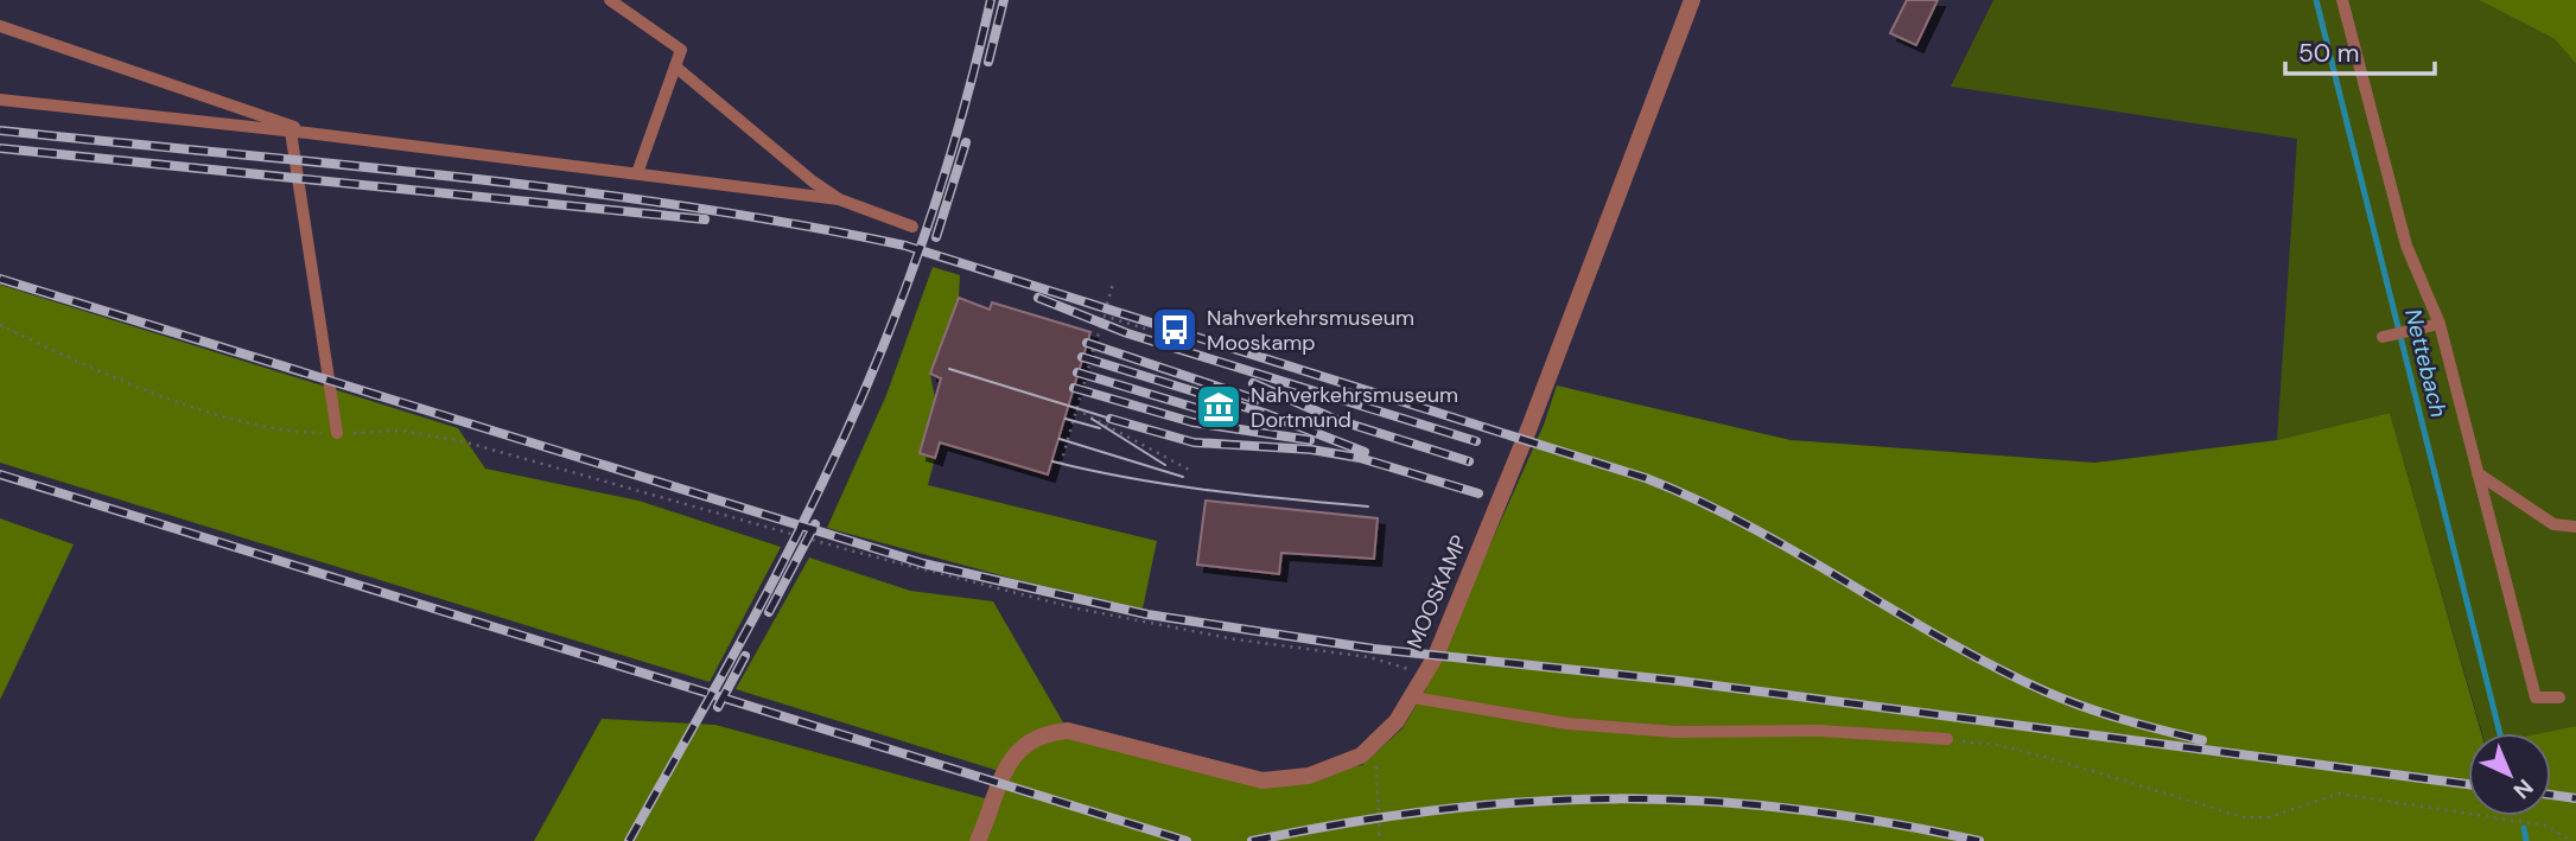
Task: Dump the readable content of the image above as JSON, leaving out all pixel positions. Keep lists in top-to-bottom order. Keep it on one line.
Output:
{"streets":{"street":["MOOSKAMP"]},"water":["Nettebach"],"places":{"bus stop":["Nahverkehrsmuseum Mooskamp"],"museum":["Nahverkehrsmuseum Dortmund"]},"scale_bar":"50 m","north":"bottom right"}
